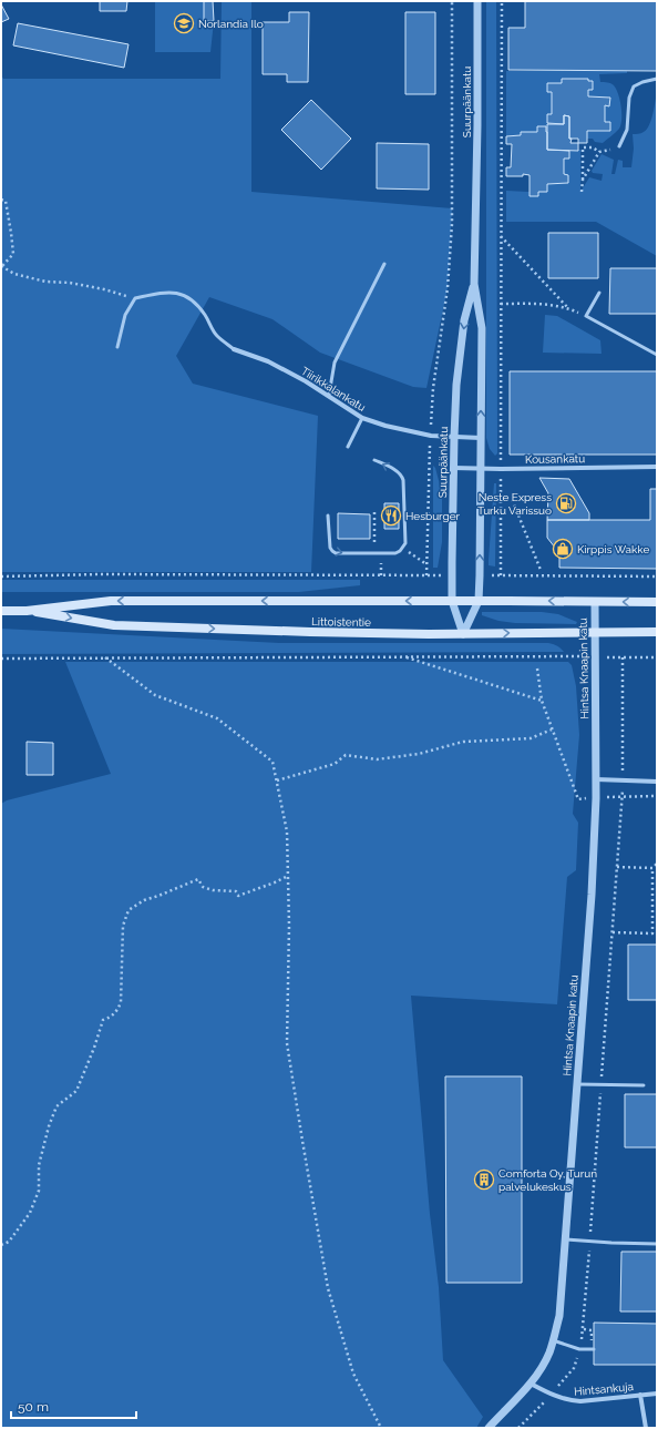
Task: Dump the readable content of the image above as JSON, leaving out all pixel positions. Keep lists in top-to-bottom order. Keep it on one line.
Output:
{"streets":{"main road":["Littoistentie"],"street":["Suurpäänkatu","Tiirikkalankatu","Kousankatu","Hintsa Knaapin katu","Hintsankuja"]},"crossings":[["Suurpäänkatu","Tiirikkalankatu"],["Suurpäänkatu","Kousankatu"],["Suurpäänkatu","Littoistentie"],["Littoistentie","Hintsa Knaapin katu"],["Hintsa Knaapin katu","Hintsankuja"]],"places":{"school or university":["Norlandia Ilo"],"fuel station":["Neste Express Turku Varissuo"],"restaurant":["Hesburger"],"shop":["Kirppis Wakke"],"building":["Comforta Oy, Turun palvelukeskus"]},"scale_bar":"50 m"}
